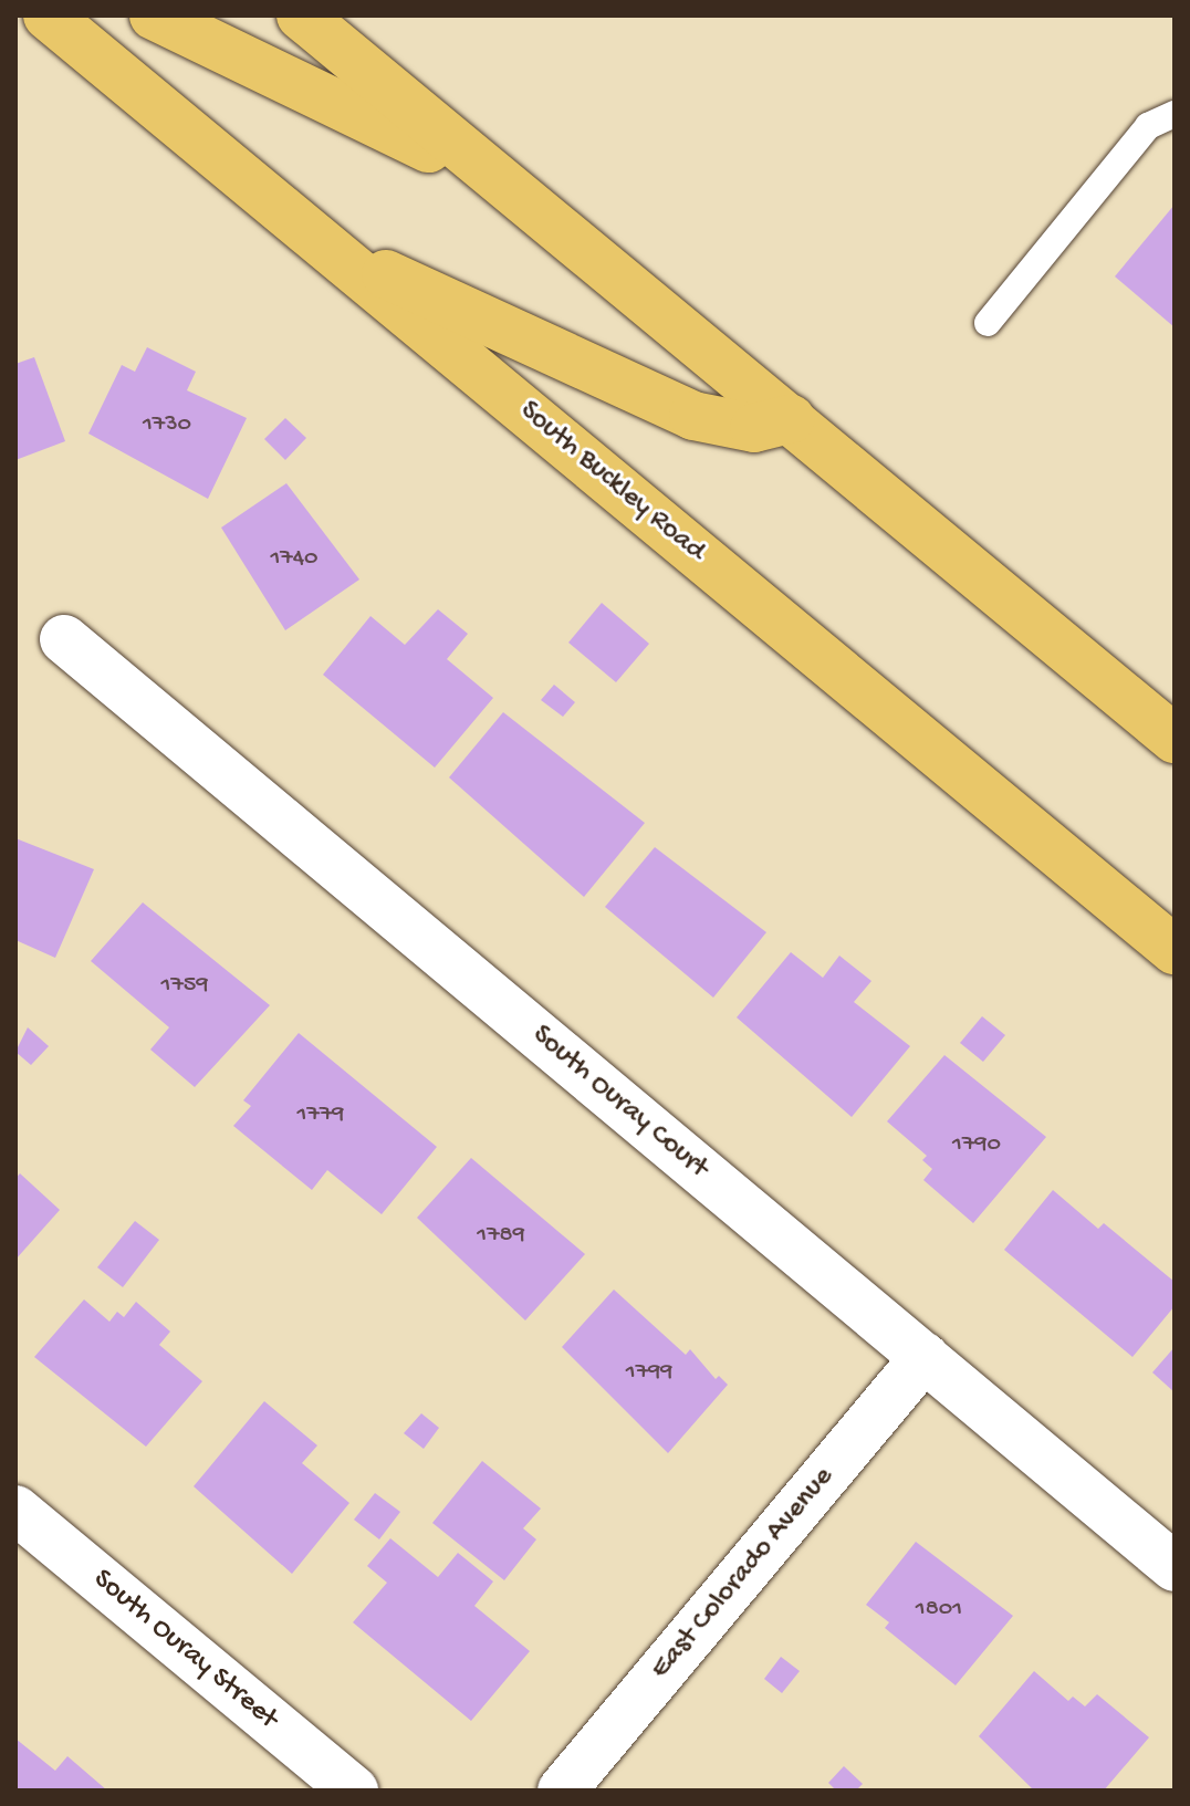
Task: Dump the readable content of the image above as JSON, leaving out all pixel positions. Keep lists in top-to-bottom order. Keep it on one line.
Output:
{"streets":{"main road":["South Buckley Road"],"street":["South Ouray Court","East Colorado Avenue","South Ouray Street"]},"crossings":[["South Ouray Court","East Colorado Avenue"]],"house_numbers":["1730","1740","1759","1779","1790","1789","1799","1801"]}
